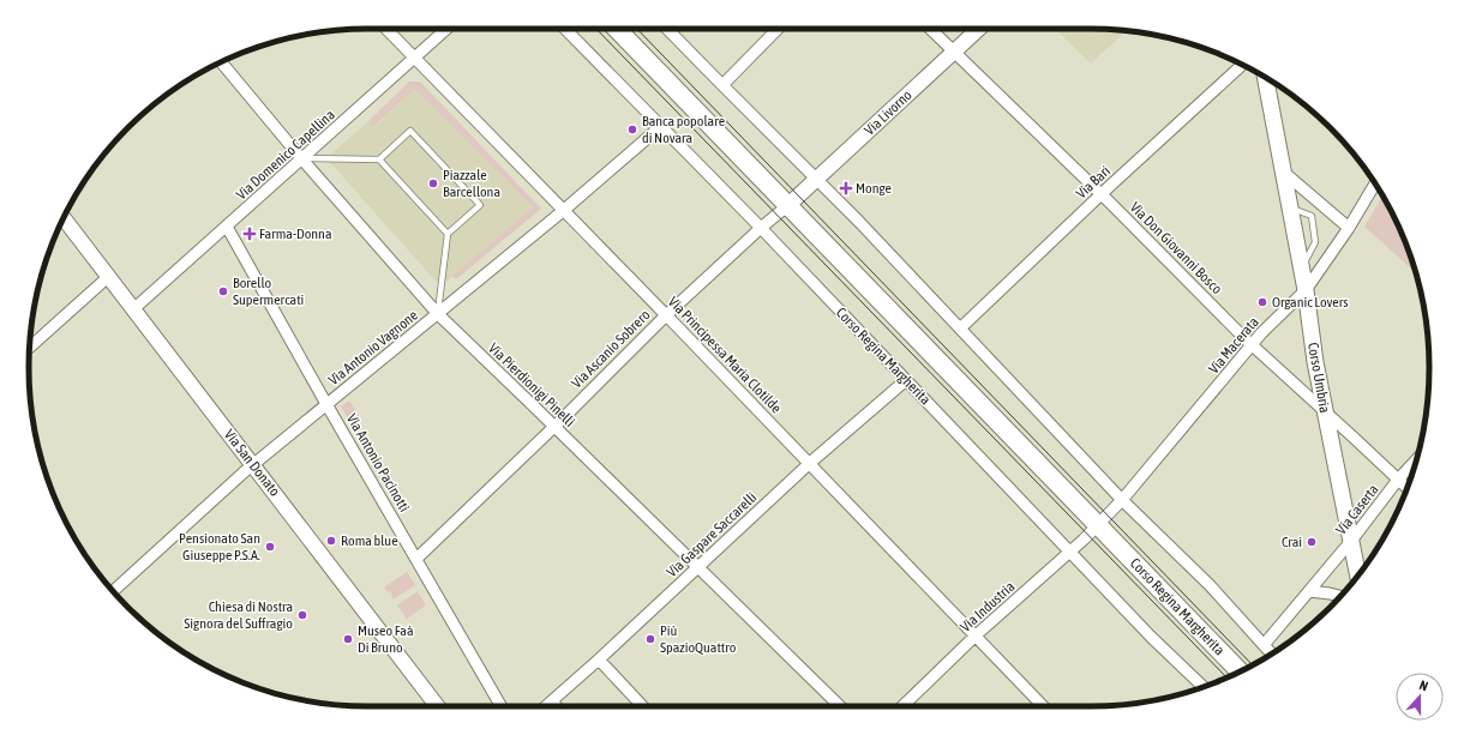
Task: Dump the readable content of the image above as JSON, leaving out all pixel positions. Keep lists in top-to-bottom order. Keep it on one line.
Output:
{"streets":{"main road":["Corso Regina Margherita","Corso Umbria"],"street":["Via Livorno","Via Domenico Capellina","Via Bari","Via Don Giovanni Bosco","Via Macerata","Via Antonio Vagnone","Via Ascanio Sobrero","Via Principessa Maria Clotilde","Via Pierdionigi Pinelli","Via San Donato","Via Antonio Pacinotti","Via Caserta","Via Gaspare Saccarelli","Via Industria"]},"crossings":[["Via Livorno","Via Don Giovanni Bosco"],["Via Livorno","Via Ascanio Sobrero"],["Via Livorno","Corso Regina Margherita"],["Via Domenico Capellina","Via Principessa Maria Clotilde"],["Via Domenico Capellina","Via Pierdionigi Pinelli"],["Via Domenico Capellina","Via San Donato"],["Via Domenico Capellina","Via Antonio Pacinotti"],["Via Bari","Via Don Giovanni Bosco"],["Via Don Giovanni Bosco","Via Macerata"],["Via Don Giovanni Bosco","Corso Umbria"],["Via Don Giovanni Bosco","Via Caserta"],["Via Macerata","Corso Regina Margherita"],["Via Macerata","Corso Umbria"],["Via Macerata","Via Industria"],["Via Antonio Vagnone","Via Principessa Maria Clotilde"],["Via Antonio Vagnone","Corso Regina Margherita"],["Via Antonio Vagnone","Via Pierdionigi Pinelli"],["Via Antonio Vagnone","Via San Donato"],["Via Antonio Vagnone","Via Antonio Pacinotti"],["Via Ascanio Sobrero","Via Principessa Maria Clotilde"],["Via Ascanio Sobrero","Corso Regina Margherita"],["Via Ascanio Sobrero","Via Pierdionigi Pinelli"],["Via Ascanio Sobrero","Via Antonio Pacinotti"],["Via Principessa Maria Clotilde","Via Gaspare Saccarelli"],["Via Principessa Maria Clotilde","Via Industria"],["Corso Regina Margherita","Via Gaspare Saccarelli"],["Corso Regina Margherita","Via Industria"],["Corso Umbria","Via Caserta"],["Via Pierdionigi Pinelli","Via Gaspare Saccarelli"]],"places":{"other":["Banca popolare di Novara","Piazzale Barcellona","Borello Supermercati","Organic Lovers","Roma blue","Crai","Pensionato San Giuseppe P.S.A.","Chiesa di Nostra Signora del Suffragio","Museo Faà Di Bruno","Più SpazioQuattro"],"health":["Monge","Farma-Donna"]},"north":"top"}
